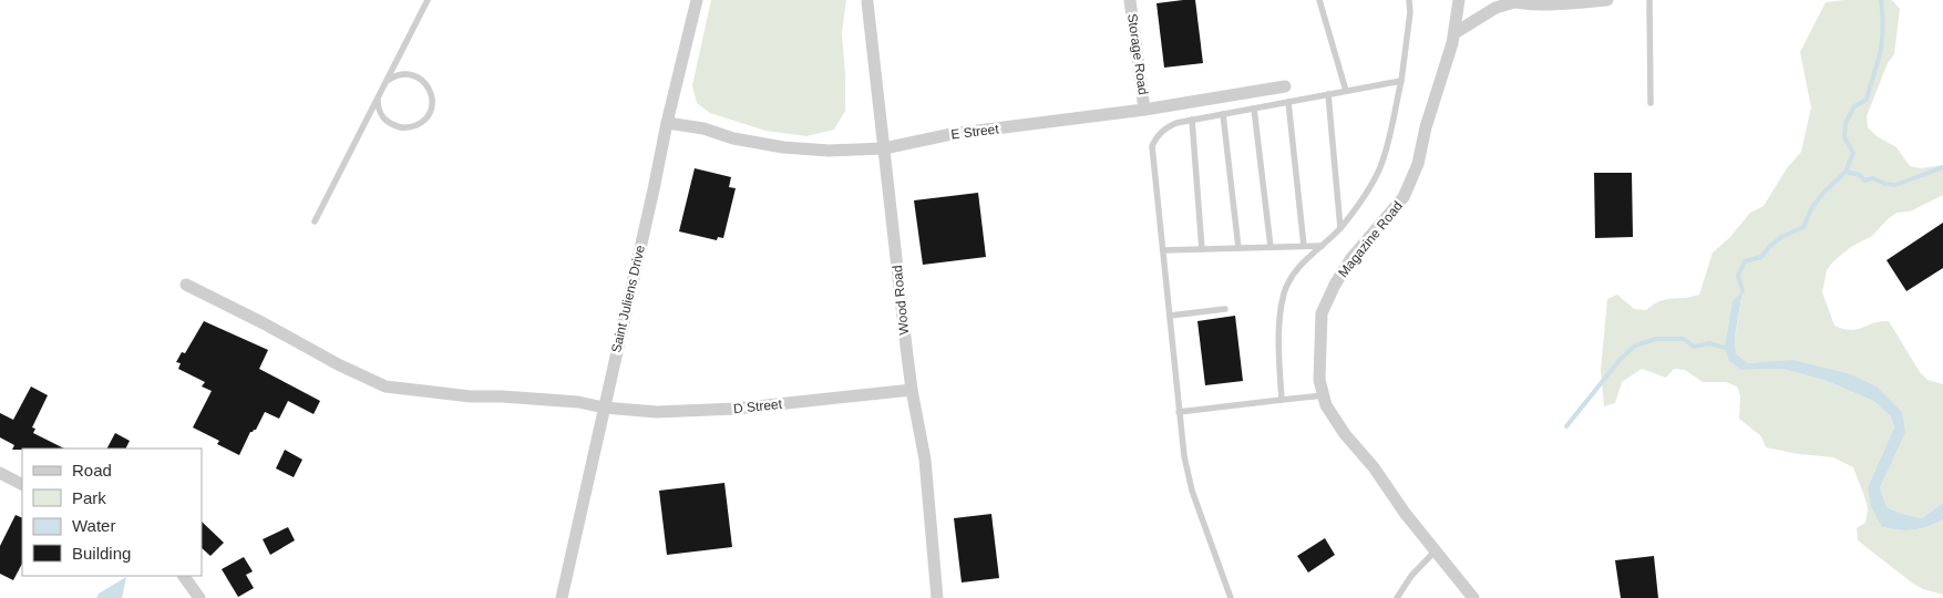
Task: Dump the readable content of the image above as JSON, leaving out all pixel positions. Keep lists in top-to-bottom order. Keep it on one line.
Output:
{"streets":{"street":["Storage Road","E Street","Magazine Road","Saint Juliens Drive","Wood Road","D Street"]},"crossings":[["Storage Road","E Street"],["E Street","Saint Juliens Drive"],["E Street","Wood Road"],["Saint Juliens Drive","D Street"],["Wood Road","D Street"]],"legend":["Road","Park","Water","Building"]}
